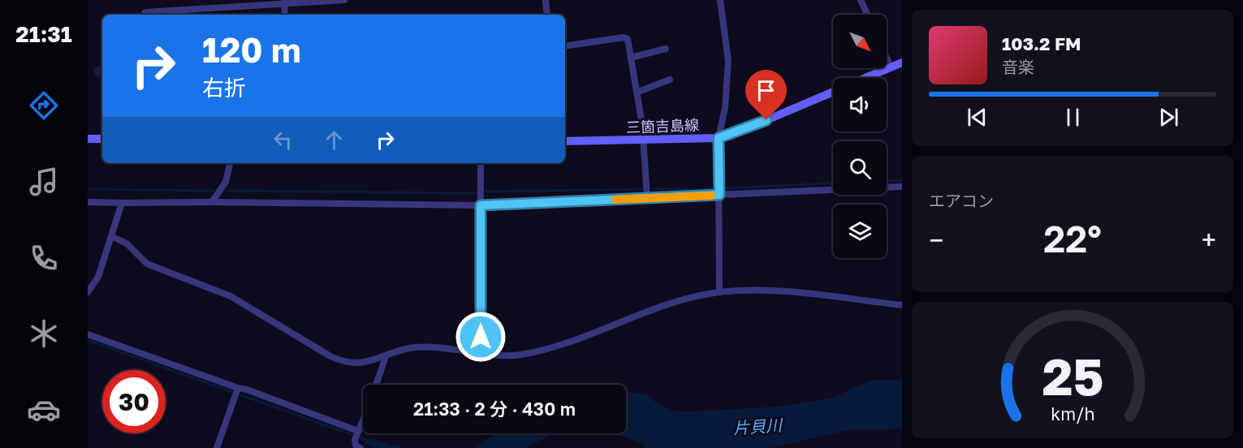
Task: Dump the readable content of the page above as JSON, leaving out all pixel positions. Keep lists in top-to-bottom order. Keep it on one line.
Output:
{"streets":{"main road":["三箇吉島線"]},"water":["片貝川"],"north":"bottom right","page":{"tabs":"21:31","turn":["120 m","右折"],"song":["103.2 FM","音楽"],"tile":"エアコン","heat":["−","22°","+"],"limit":"30","trip":"21:33 · 2 分 · 430 m","gauge":["25","km/h"]}}
